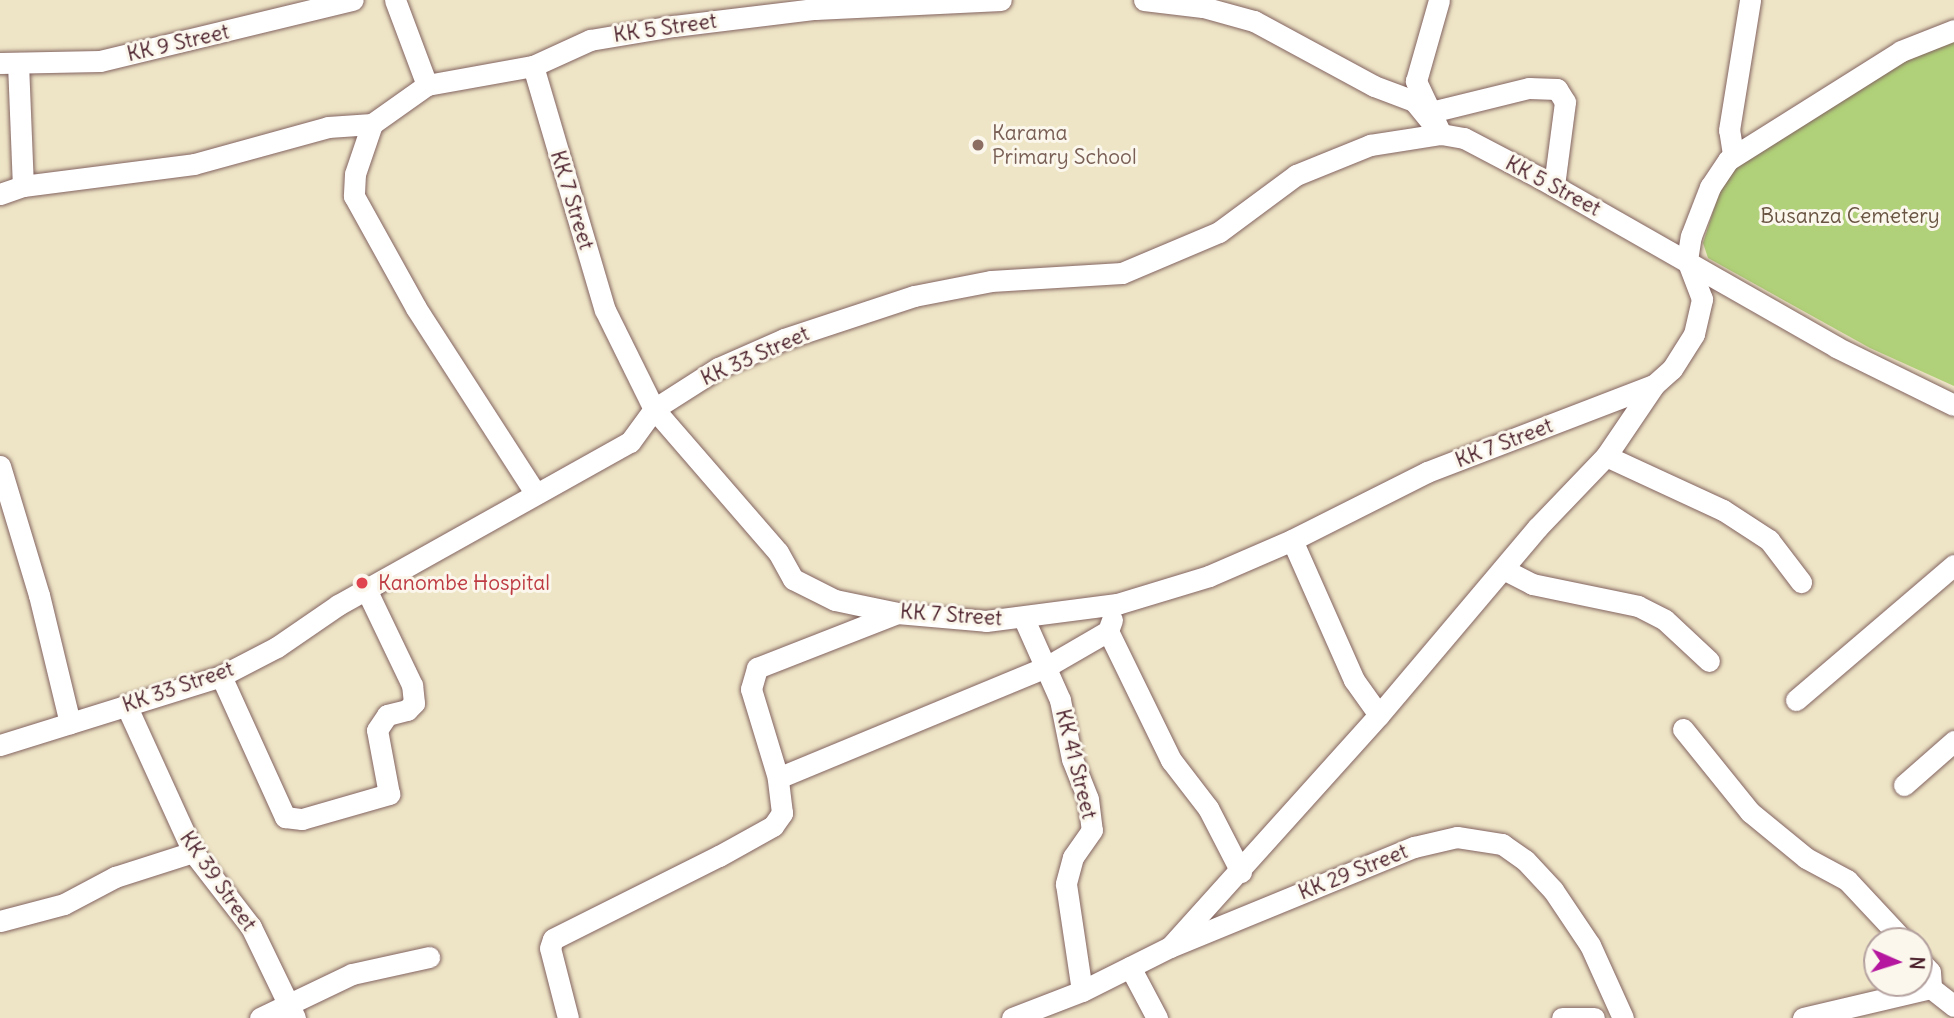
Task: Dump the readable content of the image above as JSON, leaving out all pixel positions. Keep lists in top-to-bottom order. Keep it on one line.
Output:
{"streets":{"street":["KK 5 Street","KK 9 Street","KK 7 Street","KK 33 Street","KK 41 Street","KK 29 Street","KK 39 Street"]},"crossings":[["KK 5 Street","KK 7 Street"],["KK 5 Street","KK 33 Street"],["KK 7 Street","KK 33 Street"],["KK 7 Street","KK 41 Street"],["KK 7 Street","KK 29 Street"],["KK 33 Street","KK 39 Street"],["KK 41 Street","KK 29 Street"]],"parks":["Busanza Cemetery"],"places":["Karama Primary School","Kanombe Hospital"],"north":"right"}
